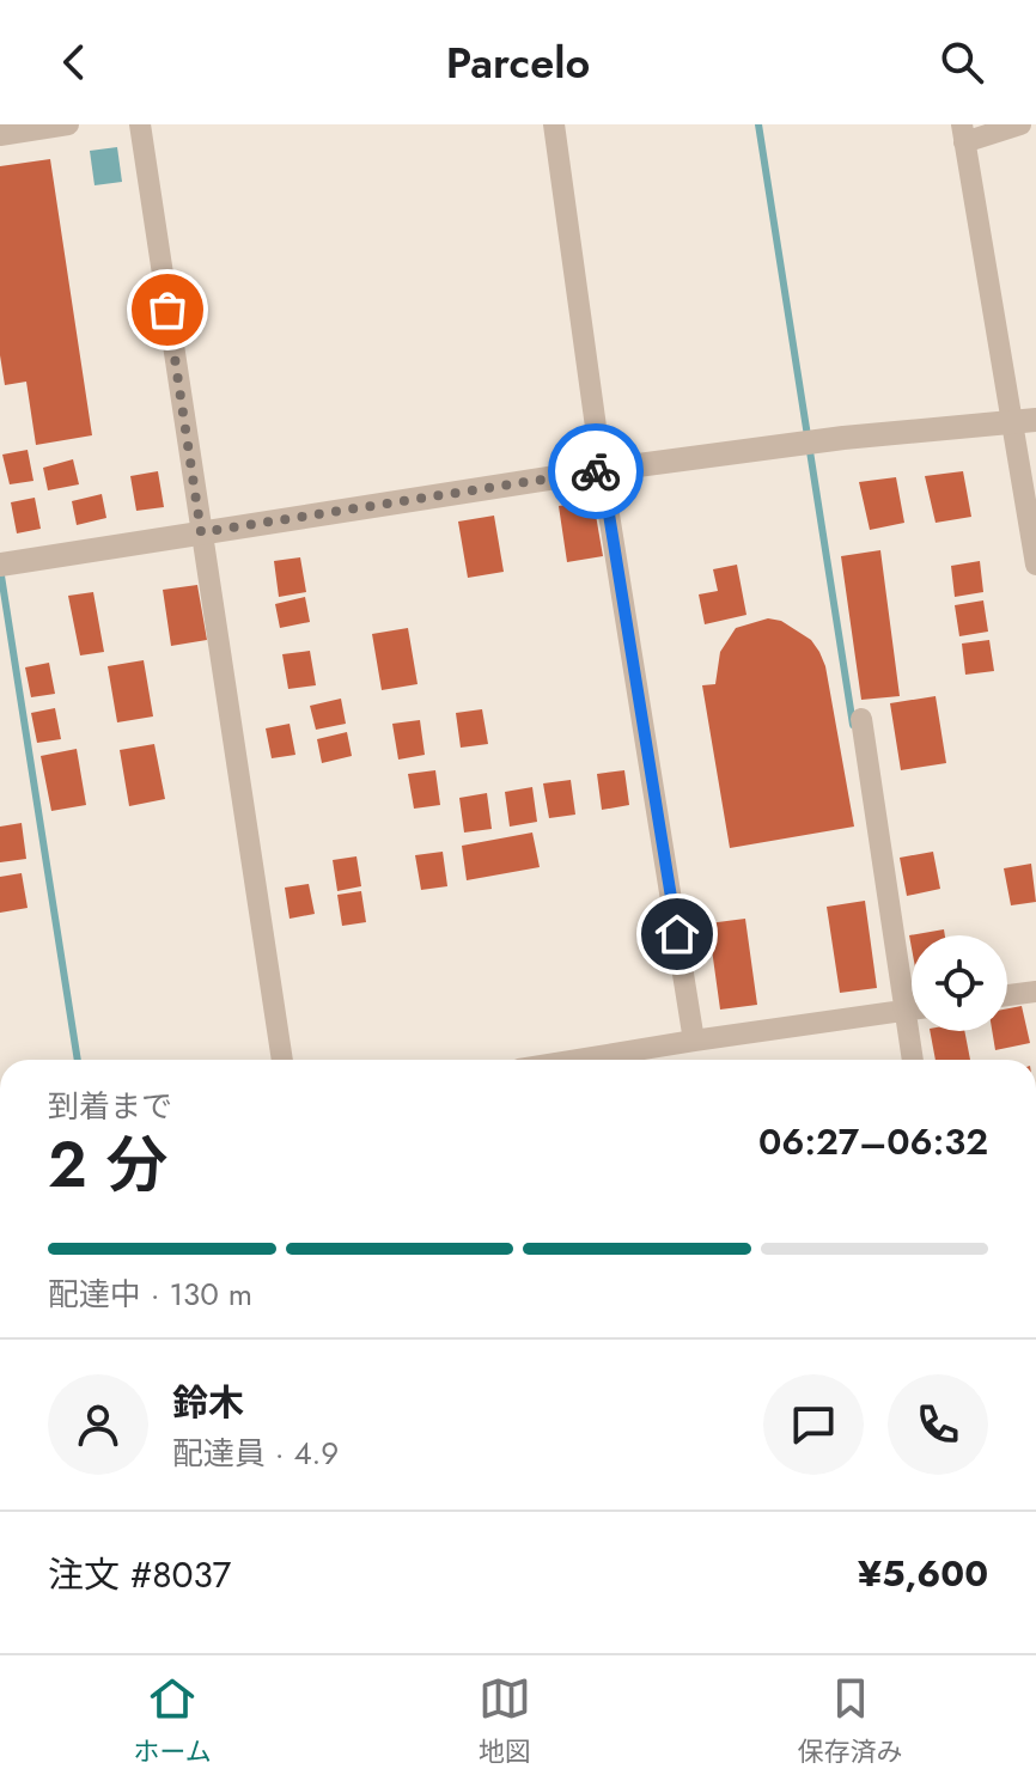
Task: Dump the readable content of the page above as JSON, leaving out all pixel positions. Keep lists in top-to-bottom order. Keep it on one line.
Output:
{"page":{"header":"Parcelo","heading":["2 分","到着まで","06:27–06:32"],"panel":["鈴木","配達員 · 4.9","注文 #8037","¥5,600"],"bar":"配達中 · 130 m","tabs":["ホーム","地図","保存済み"]}}
